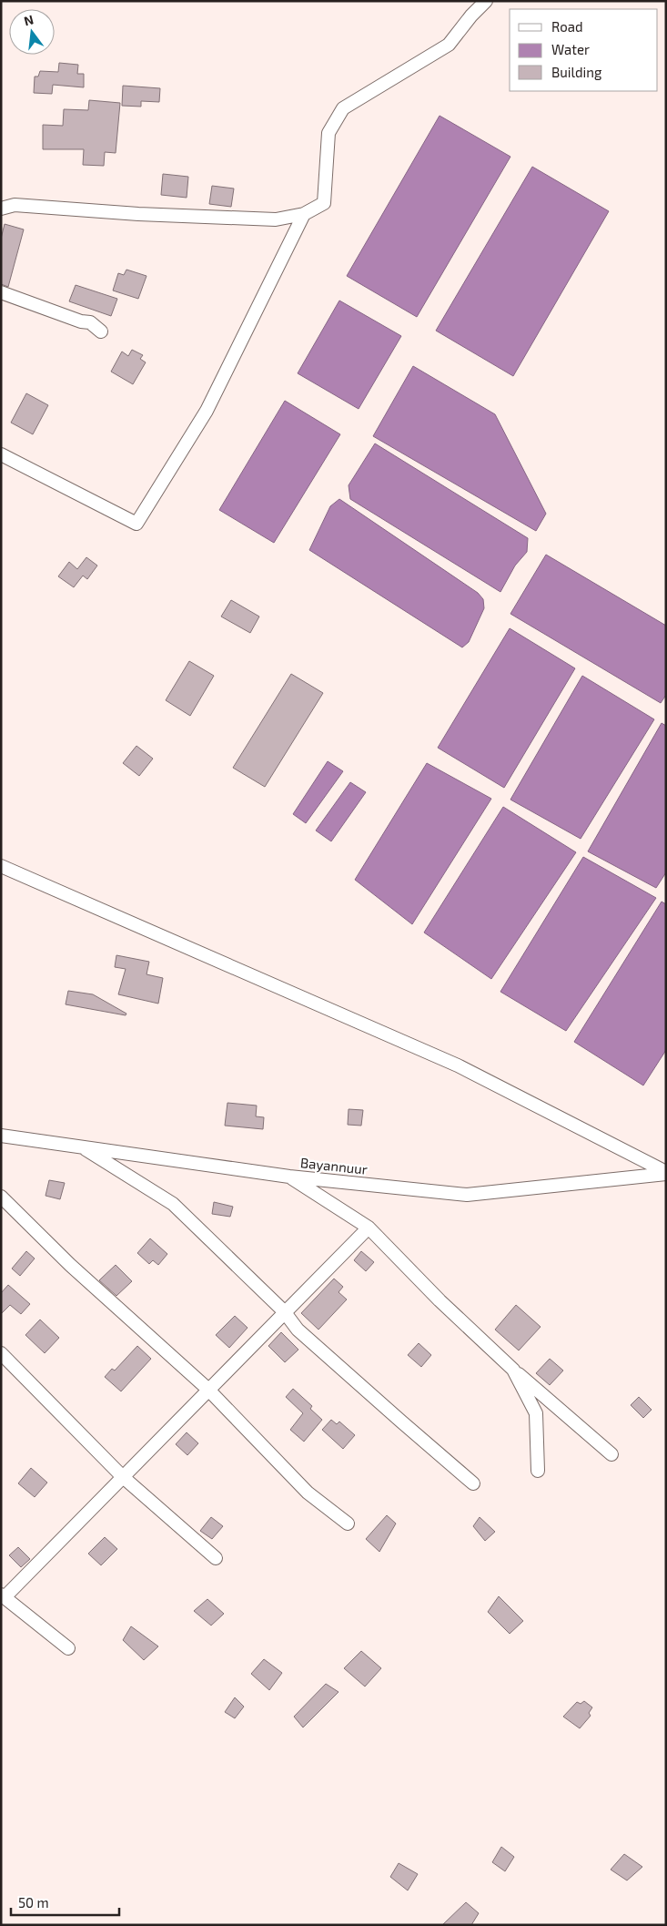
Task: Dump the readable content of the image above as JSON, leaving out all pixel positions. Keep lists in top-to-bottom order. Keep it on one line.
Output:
{"streets":{"street":["Bayannuur"]},"legend":["Road","Water","Building"],"scale_bar":"50 m","north":"top"}
